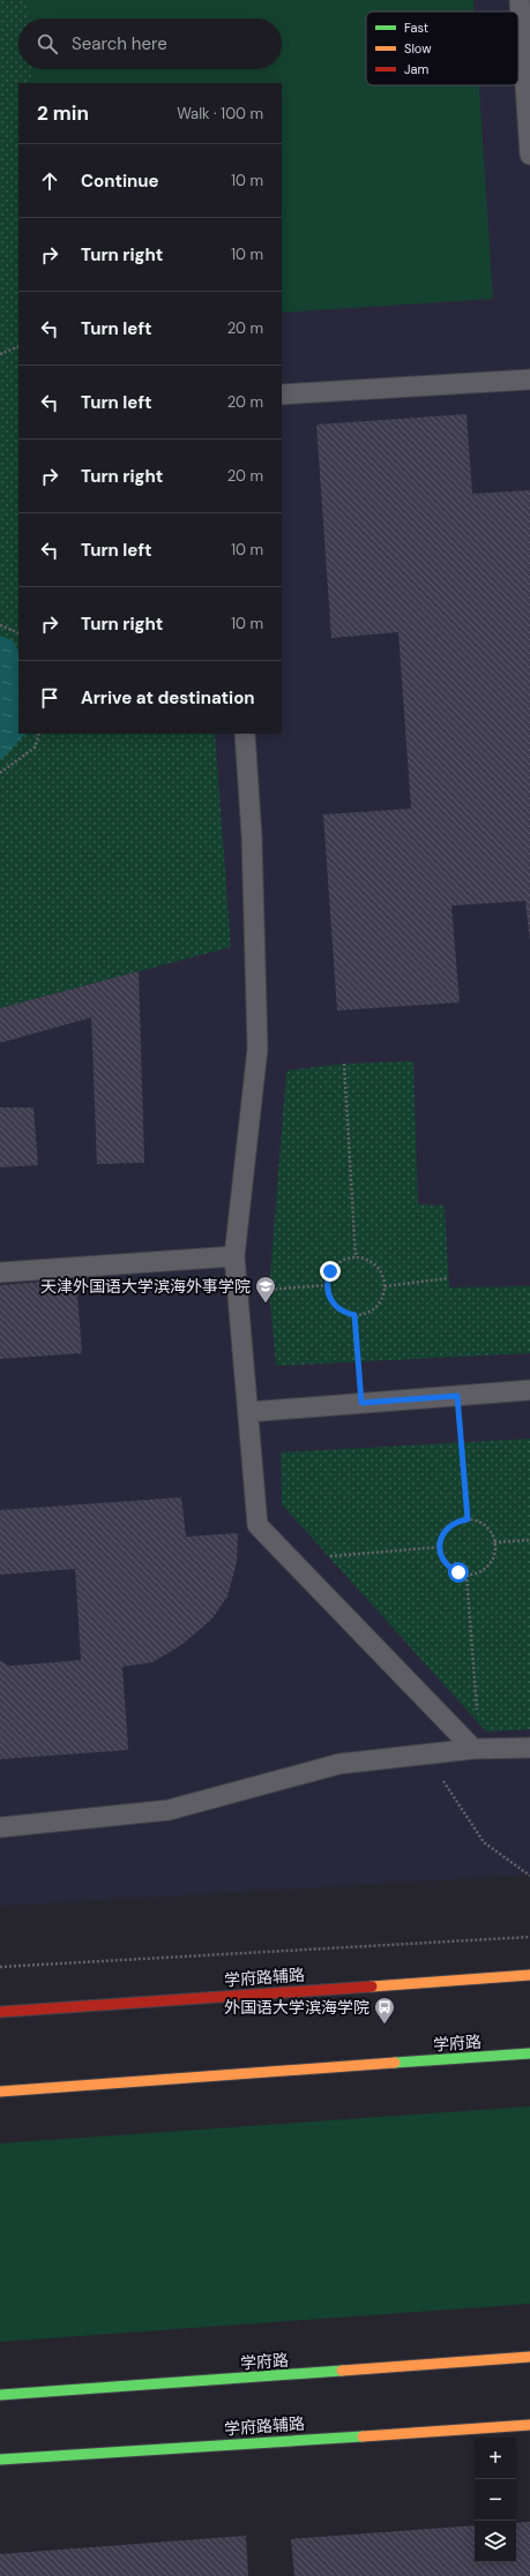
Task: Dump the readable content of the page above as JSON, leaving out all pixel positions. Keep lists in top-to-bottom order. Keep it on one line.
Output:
{"streets":{"main road":["学府路辅路","学府路"]},"places":{"school or university":["天津外国语大学滨海外事学院"],"bus stop":["外国语大学滨海学院"]},"legend":["Fast","Slow","Jam"],"page":{"search":"Search here","heading":["2 min","Walk · 100 m"],"list":[["Continue","10 m"],["Turn right","10 m"],["Turn left","20 m"],["Turn left","20 m"],["Turn right","20 m"],["Turn left","10 m"],["Turn right","10 m"],"Arrive at destination"],"map_buttons":["+","−"]}}
